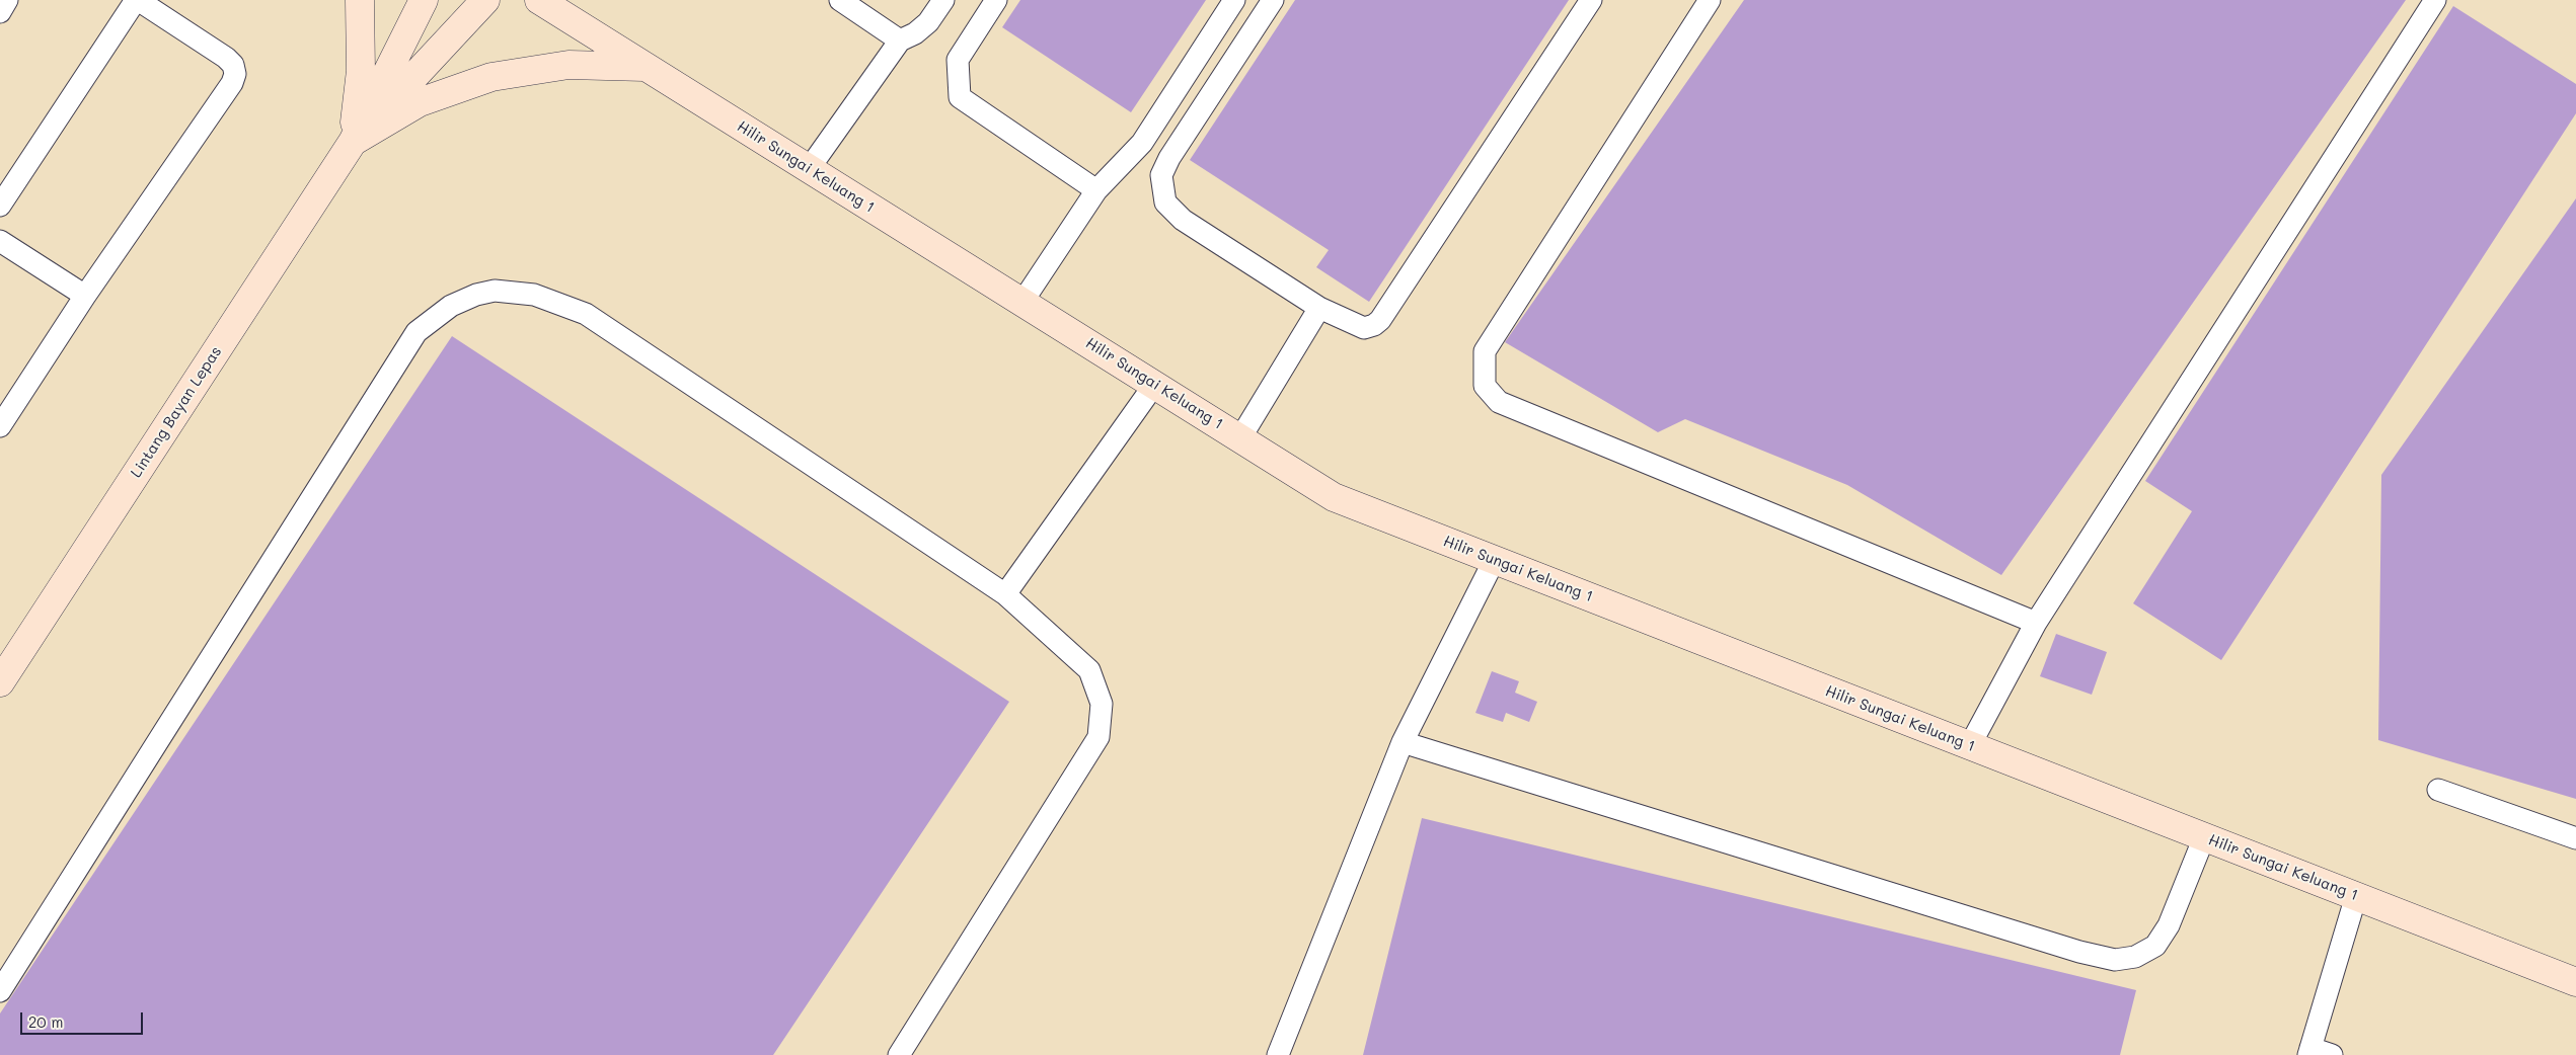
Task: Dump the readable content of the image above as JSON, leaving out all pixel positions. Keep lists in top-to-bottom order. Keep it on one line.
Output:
{"streets":{"street":["Hilir Sungai Keluang 1","Lintang Bayan Lepas"]},"scale_bar":"20 m"}
